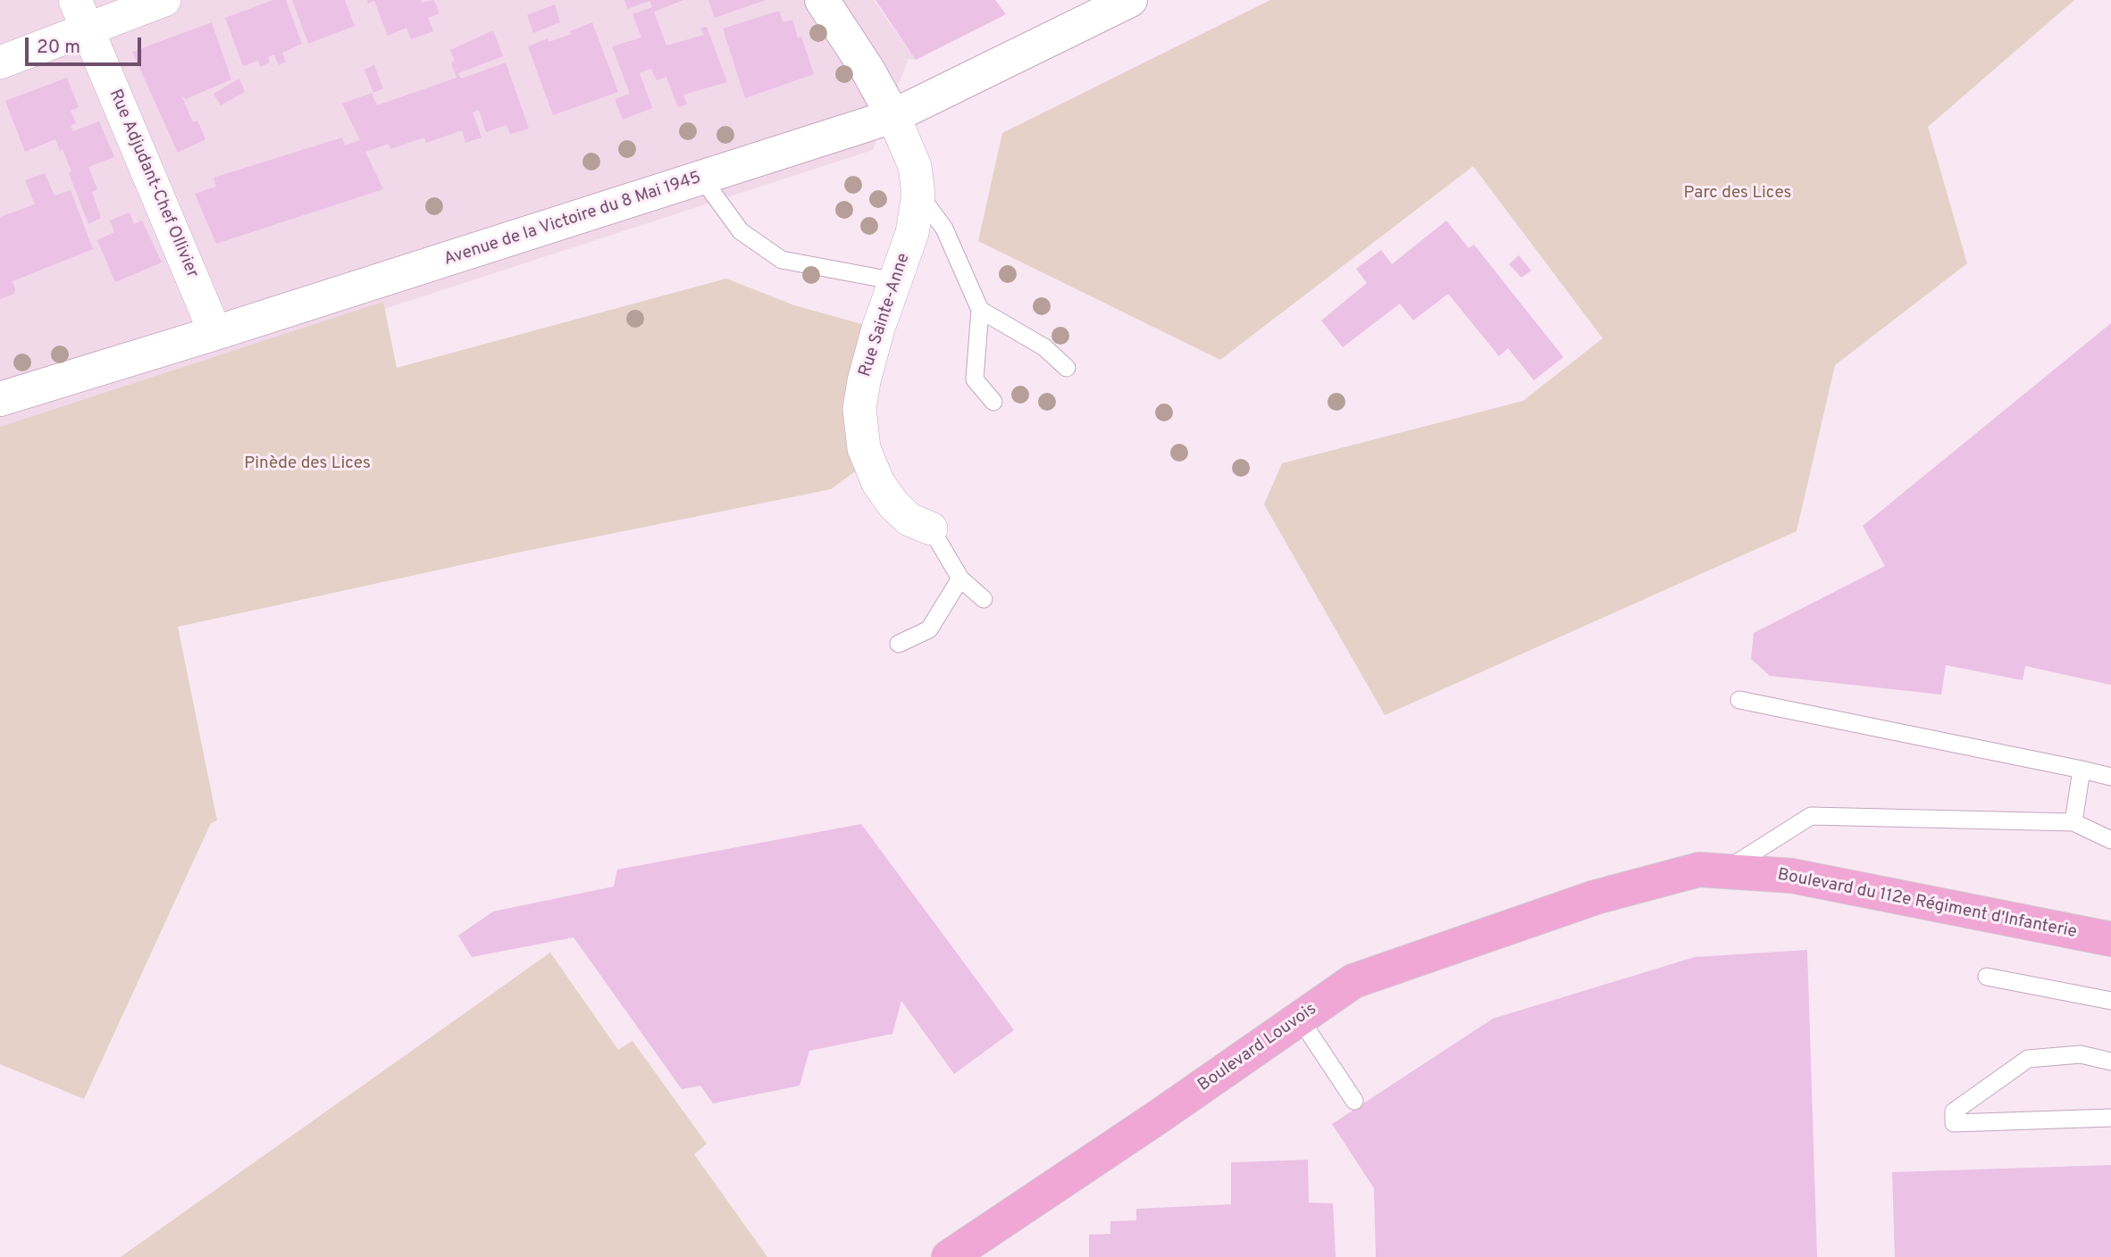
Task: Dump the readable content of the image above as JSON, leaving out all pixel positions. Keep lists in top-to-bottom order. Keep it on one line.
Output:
{"streets":{"main road":["Boulevard du 112e Régiment d'Infanterie","Boulevard Louvois"],"street":["Rue Adjudant-Chef Ollivier","Avenue de la Victoire du 8 Mai 1945","Rue Sainte-Anne"]},"crossings":[["Rue Adjudant-Chef Ollivier","Avenue de la Victoire du 8 Mai 1945"],["Avenue de la Victoire du 8 Mai 1945","Rue Sainte-Anne"],["Boulevard du 112e Régiment d'Infanterie","Boulevard Louvois"]],"parks":["Parc des Lices","Pinède des Lices"],"scale_bar":"20 m"}
